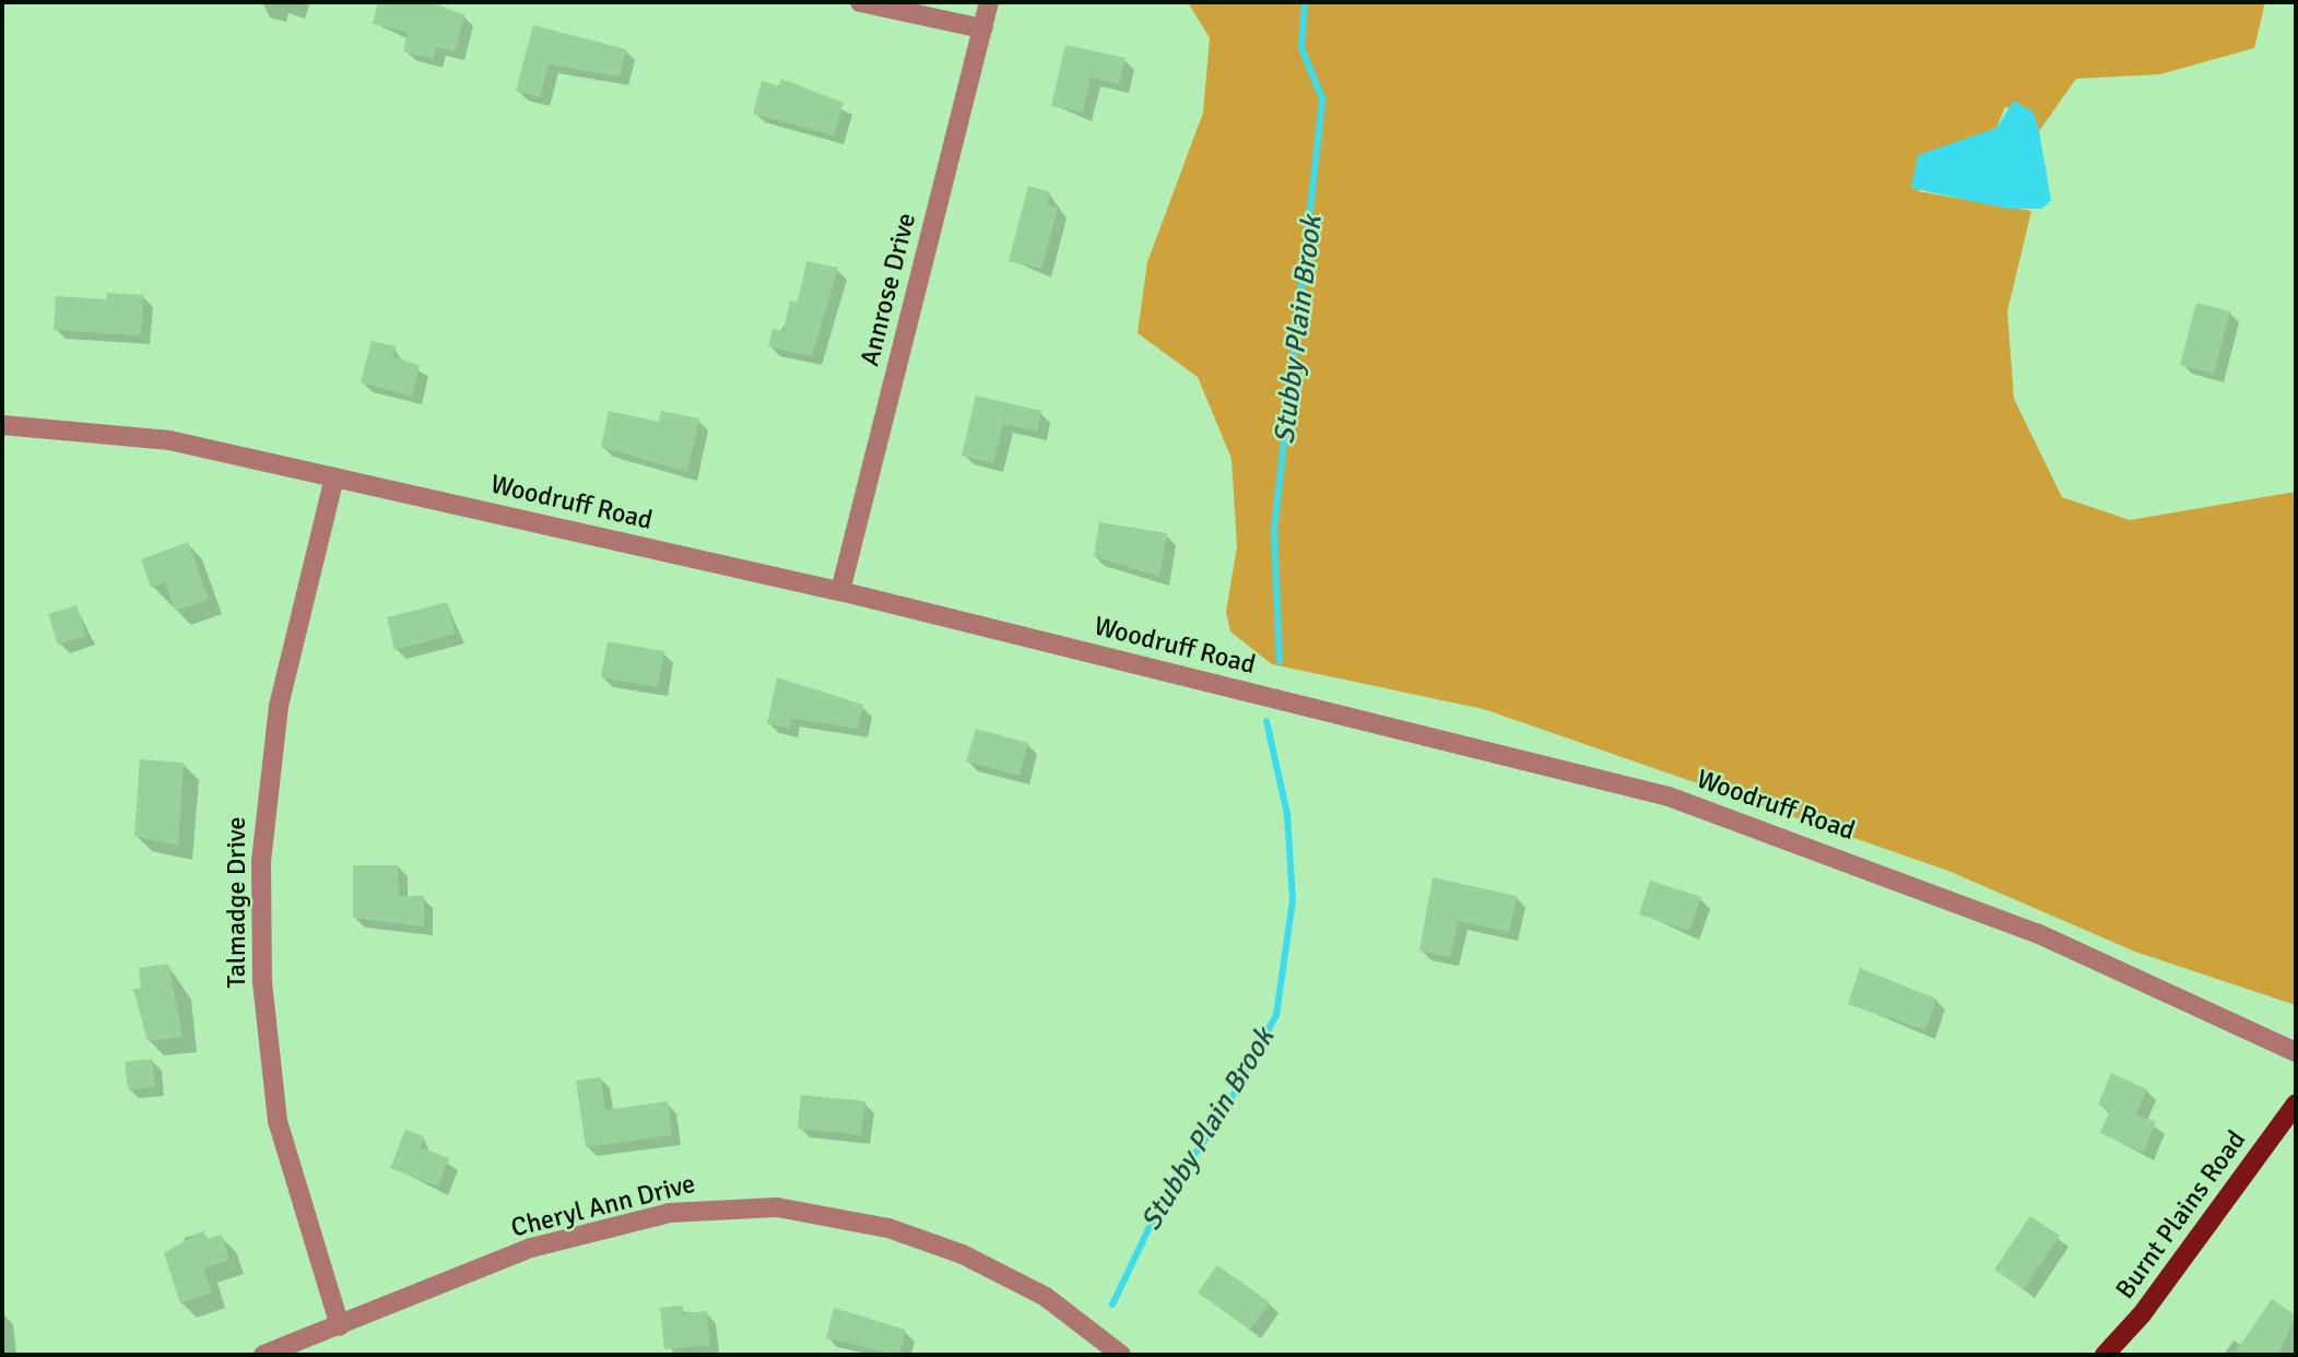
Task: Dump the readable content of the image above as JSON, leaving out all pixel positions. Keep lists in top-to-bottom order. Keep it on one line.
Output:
{"streets":{"main road":["Burnt Plains Road"],"street":["Annrose Drive","Woodruff Road","Talmadge Drive","Cheryl Ann Drive"]},"crossings":[["Annrose Drive","Woodruff Road"],["Woodruff Road","Talmadge Drive"],["Talmadge Drive","Cheryl Ann Drive"]],"water":["Stubby Plain Brook"]}
